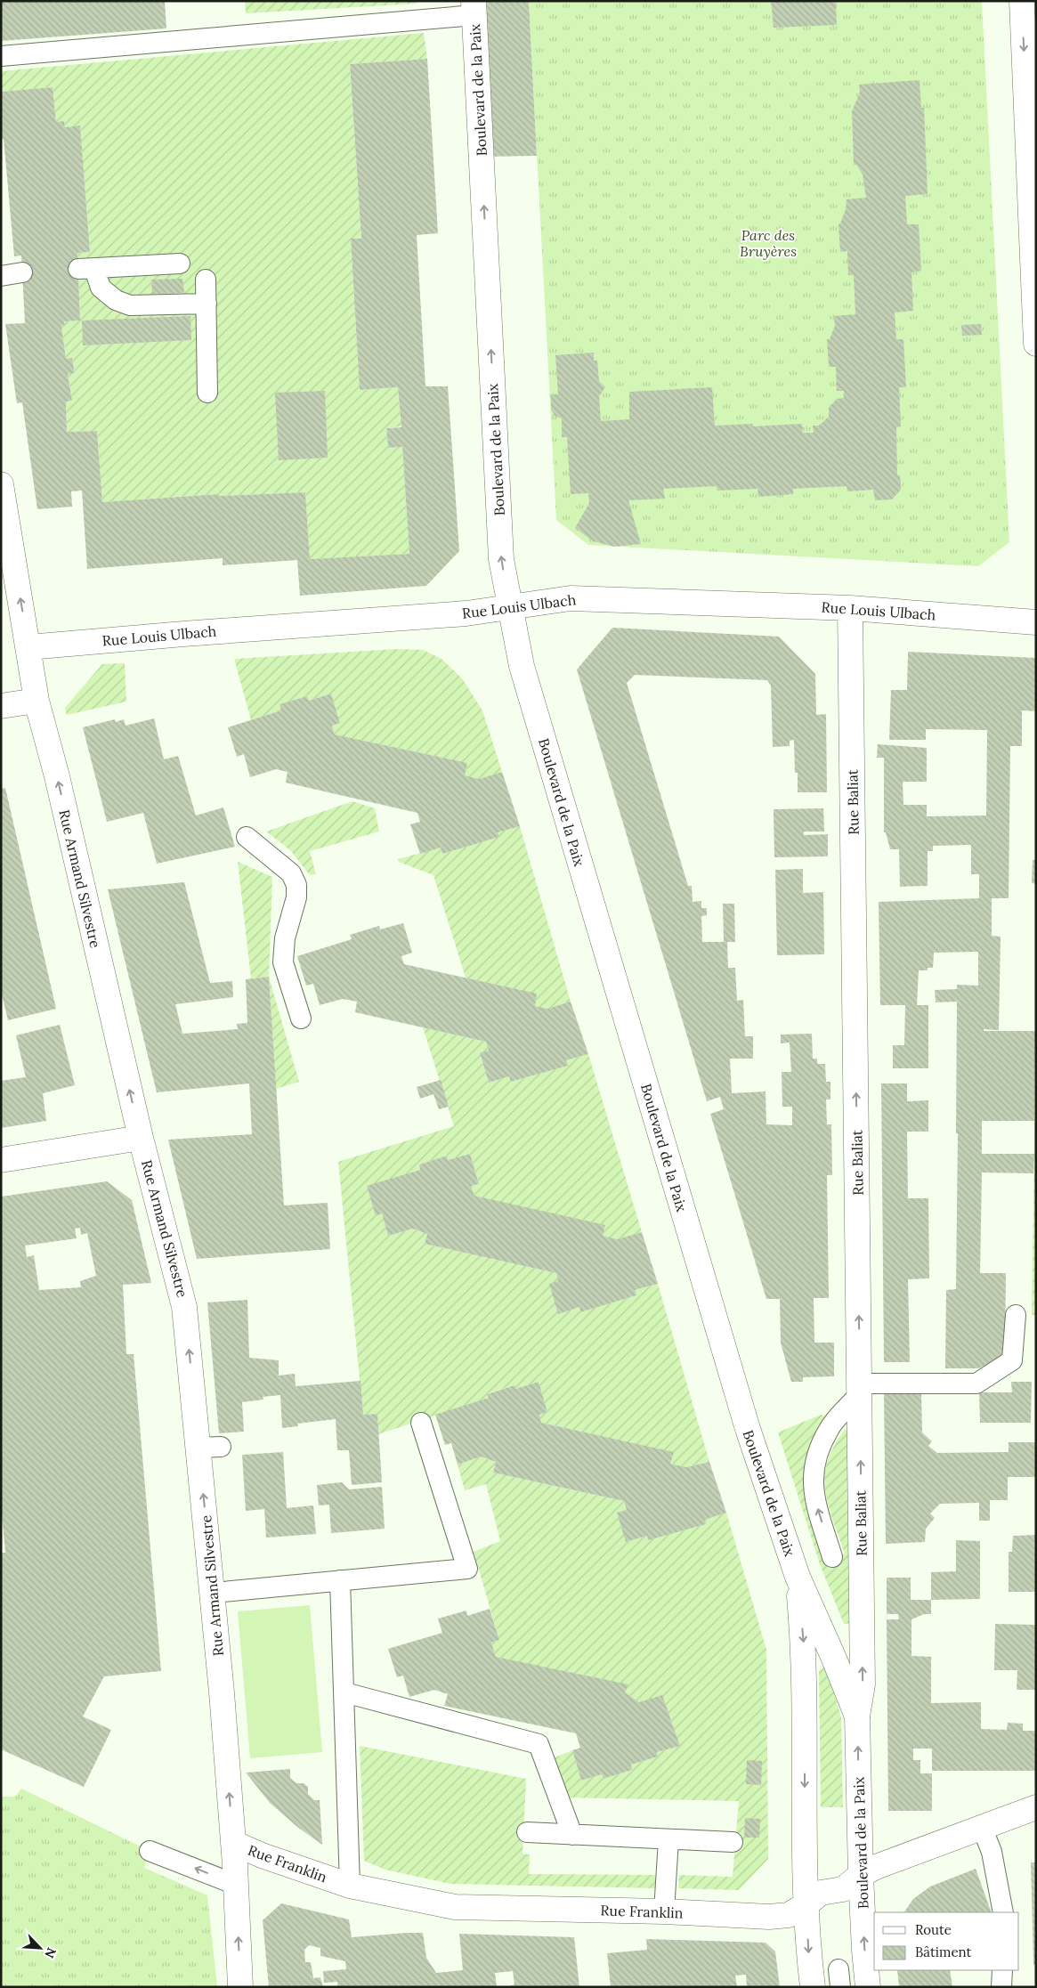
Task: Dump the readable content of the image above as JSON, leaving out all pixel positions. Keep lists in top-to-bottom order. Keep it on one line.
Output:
{"streets":{"street":["Boulevard de la Paix","Rue Louis Ulbach","Rue Baliat","Rue Armand Silvestre","Rue Franklin"]},"crossings":[["Boulevard de la Paix","Rue Louis Ulbach"],["Boulevard de la Paix","Rue Baliat"],["Boulevard de la Paix","Rue Franklin"],["Rue Louis Ulbach","Rue Baliat"],["Rue Louis Ulbach","Rue Armand Silvestre"],["Rue Armand Silvestre","Rue Franklin"]],"one_way":["Rue Baliat","Rue Armand Silvestre"],"parks":["Parc des Bruyères"],"legend":["Route","Bâtiment"],"north":"bottom right"}
